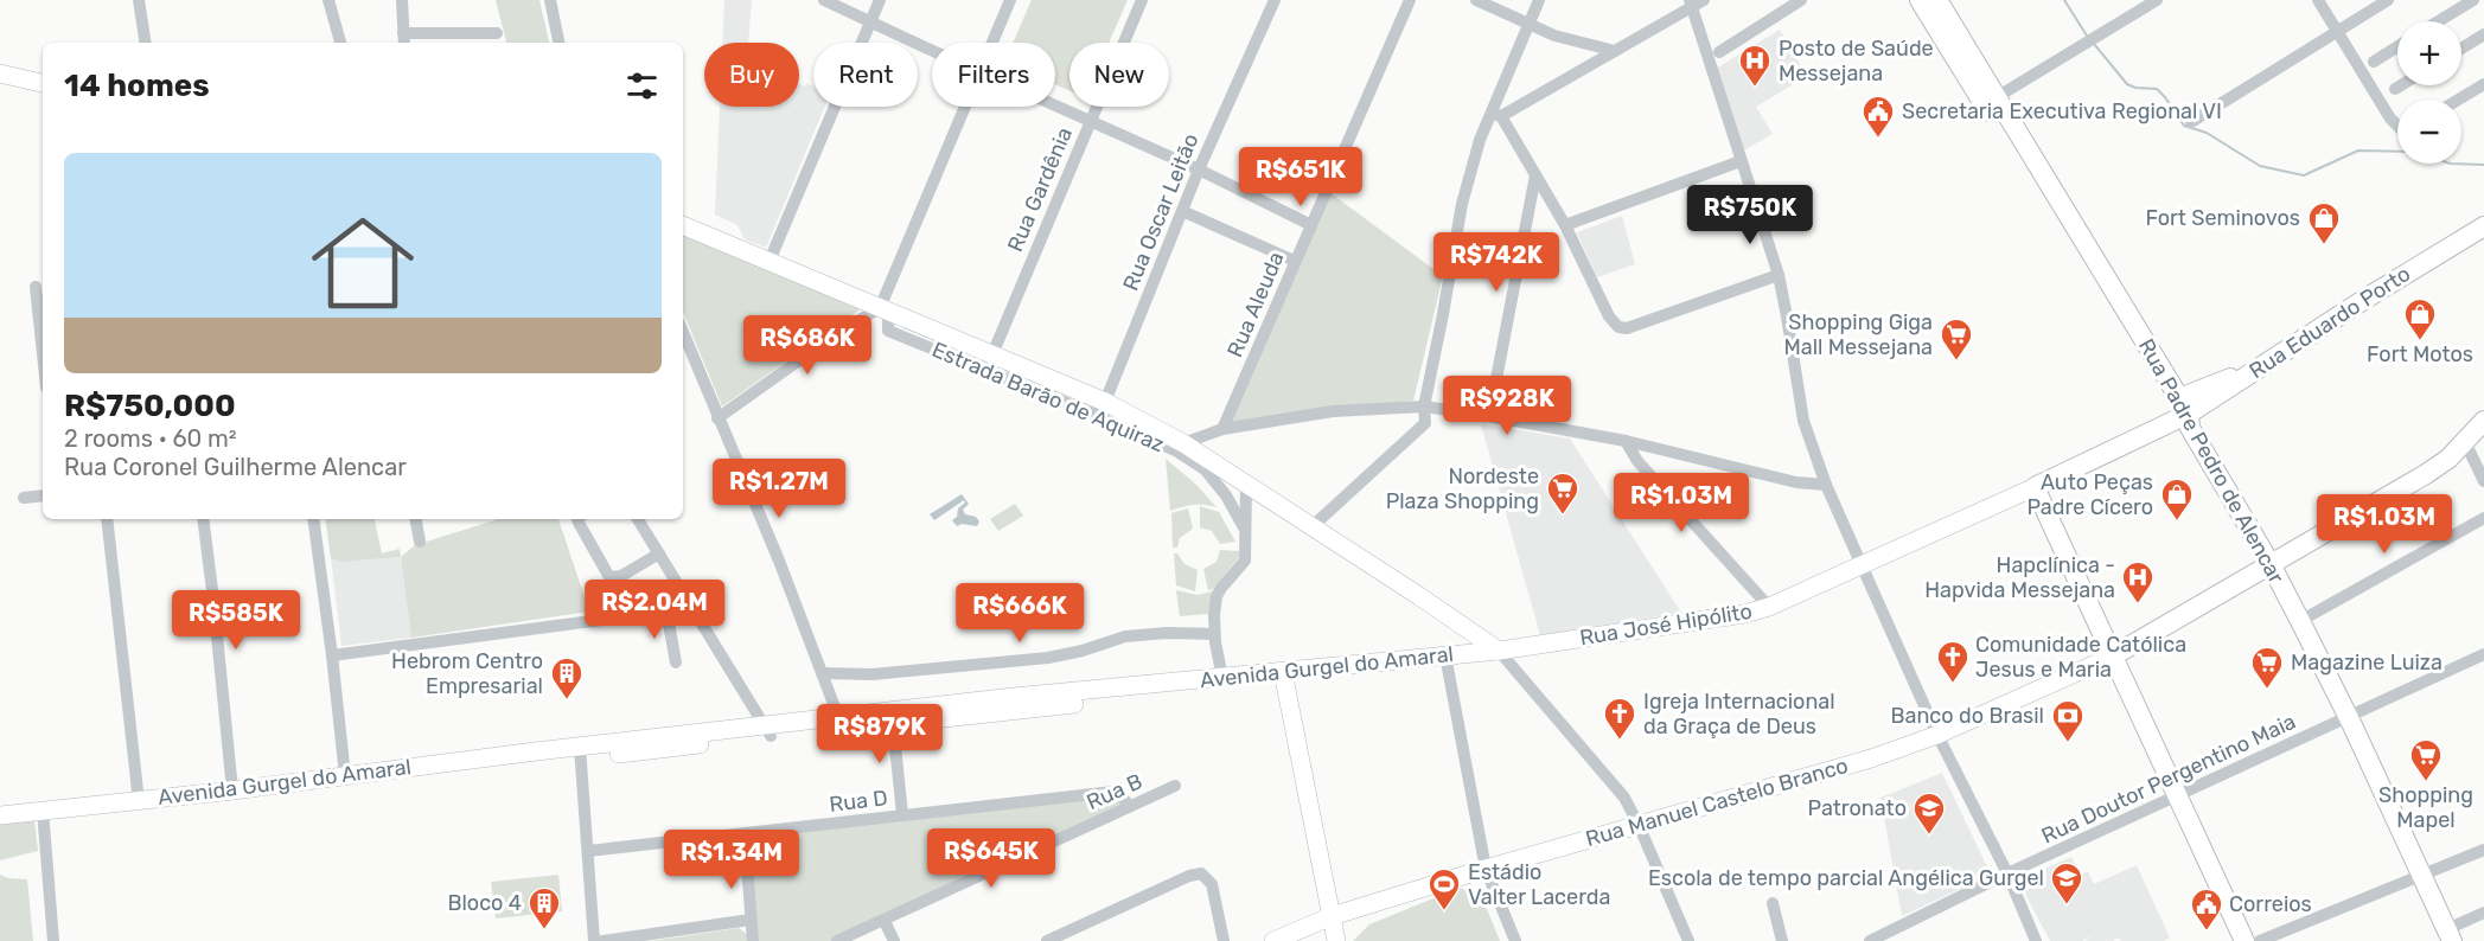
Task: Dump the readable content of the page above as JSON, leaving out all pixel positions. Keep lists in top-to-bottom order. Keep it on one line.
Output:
{"streets":{"main road":["Rua Eduardo Porto","Rua Padre Pedro de Alencar","Rua José Hipólito"],"street":["Rua Gardênia","Rua Oscar Leitão","Rua Aleuda","Estrada Barão de Aquiraz","Avenida Gurgel do Amaral","Rua Doutor Pergentino Maia","Rua B","Rua D","Rua Manuel Castelo Branco"]},"crossings":[["Rua Gardênia","Estrada Barão de Aquiraz"],["Rua Oscar Leitão","Estrada Barão de Aquiraz"],["Rua Eduardo Porto","Rua Padre Pedro de Alencar"],["Rua Eduardo Porto","Rua José Hipólito"],["Estrada Barão de Aquiraz","Rua José Hipólito"],["Estrada Barão de Aquiraz","Avenida Gurgel do Amaral"],["Rua Padre Pedro de Alencar","Rua José Hipólito"],["Rua Padre Pedro de Alencar","Rua Doutor Pergentino Maia"],["Rua José Hipólito","Avenida Gurgel do Amaral"],["Rua B","Rua D"]],"places":{"hospital":["Posto de Saúde Messejana","Hapclínica - Hapvida Messejana"],"public building":["Secretaria Executiva Regional VI","Correios"],"shop":["Fort Seminovos","Fort Motos","Auto Peças Padre Cícero"],"supermarket":["Shopping Giga Mall Messejana","Nordeste Plaza Shopping","Magazine Luiza","Shopping Mapel"],"church":["Comunidade Católica Jesus e Maria","Igreja Internacional da Graça de Deus"],"building":["Hebrom Centro Empresarial","Bloco 4"],"bank":["Banco do Brasil"],"school or university":["Patronato","Escola de tempo parcial Angélica Gurgel"],"sports":["Estádio Valter Lacerda"]},"page":{"map_buttons":["+","−"],"chip":["Buy","Rent","Filters","New"],"heading":"14 homes","list":[{"name":"R$750,000","note":"2 rooms · 60 m² · Rua Coronel Guilherme Alencar"}],"price":["R$651K","R$750K","R$742K","R$686K","R$928K","R$1.27M","R$1.03M","R$1.03M","R$2.04M","R$666K","R$585K","R$879K","R$645K","R$1.34M"]}}
